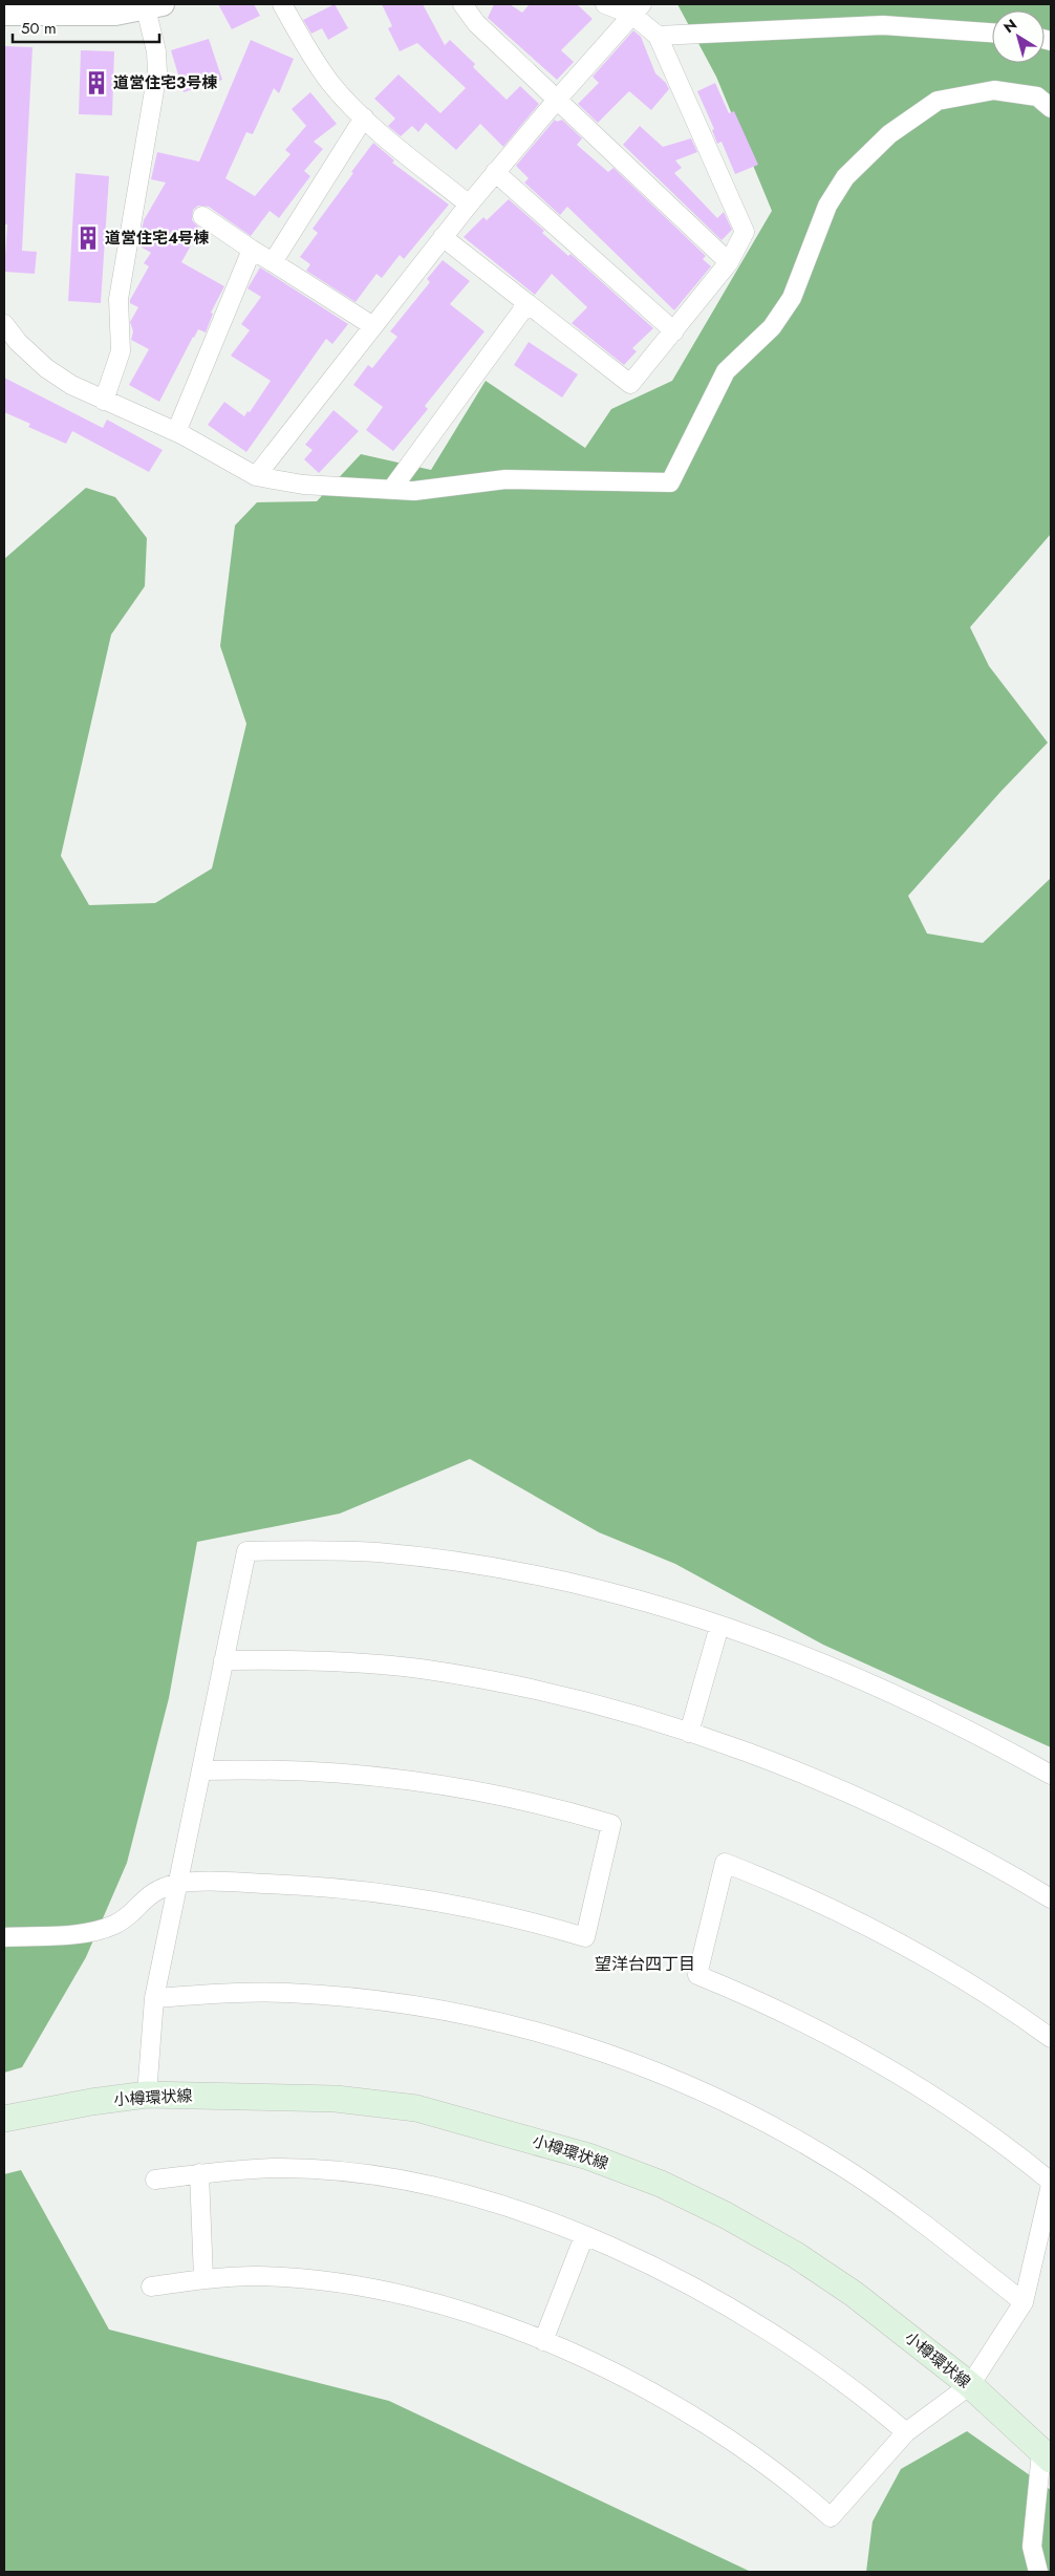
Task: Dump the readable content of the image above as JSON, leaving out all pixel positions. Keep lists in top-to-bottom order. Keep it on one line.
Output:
{"streets":{"main road":["小樽環状線"]},"districts":["望洋台四丁目"],"places":{"building":["道営住宅３号棟","道営住宅４号棟"]},"scale_bar":"50 m","north":"top left"}
